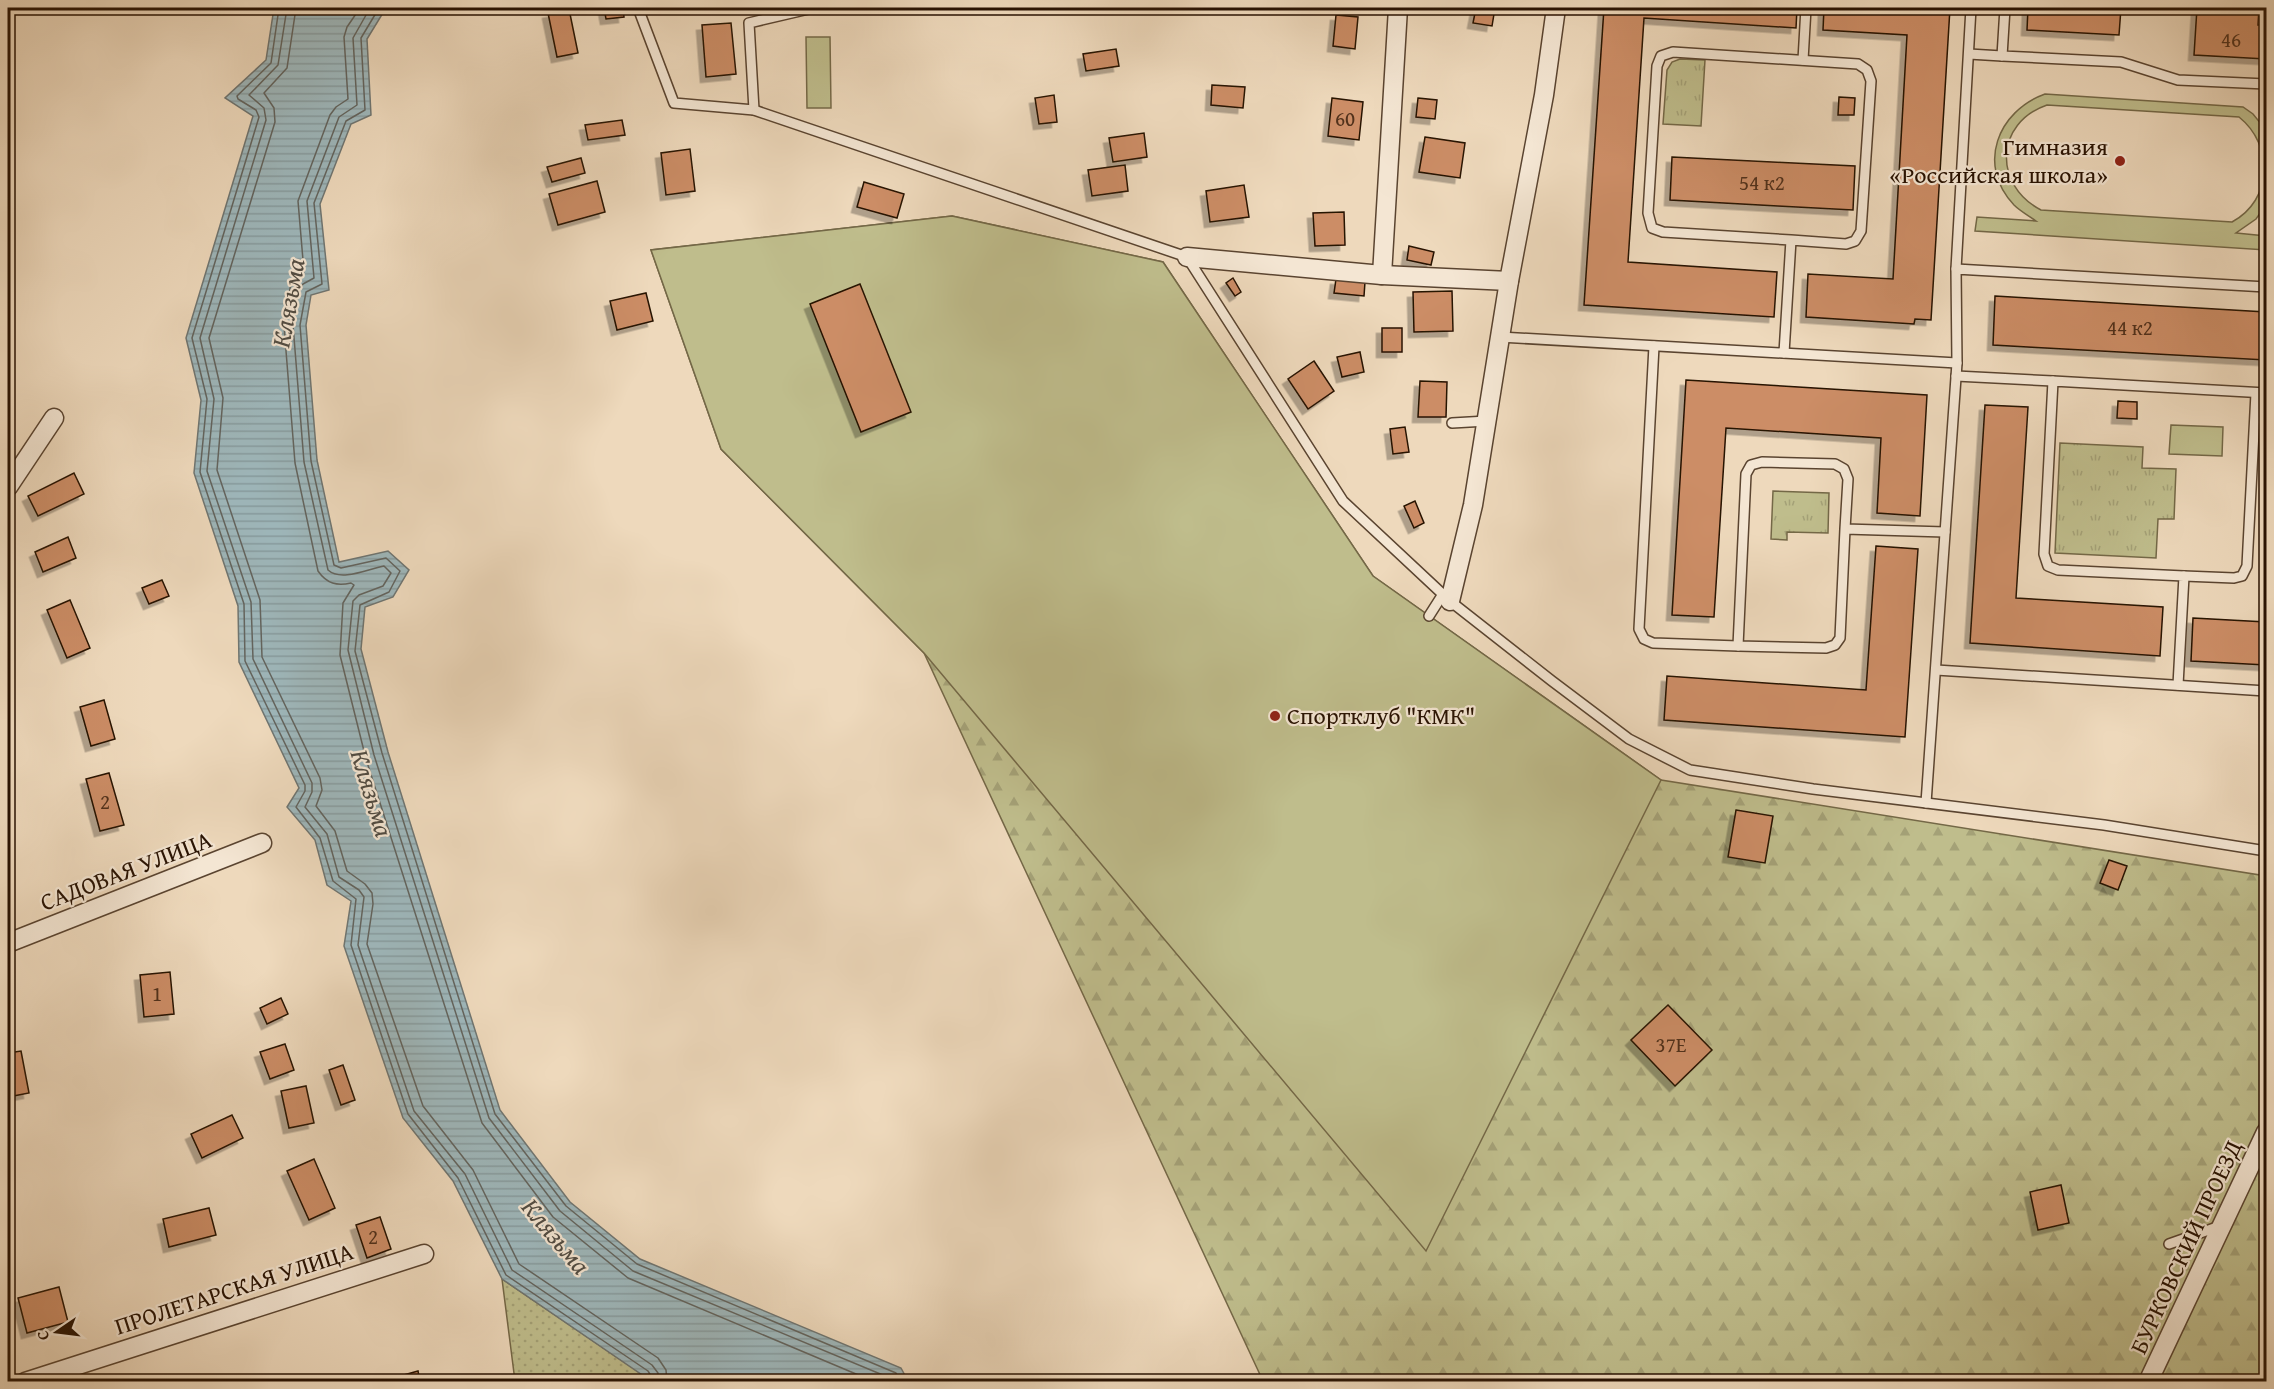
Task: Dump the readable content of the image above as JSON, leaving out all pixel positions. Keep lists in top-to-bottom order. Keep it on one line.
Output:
{"streets":{"street":["САДОВАЯ УЛИЦА","БУРКОВСКИЙ ПРОЕЗД","ПРОЛЕТАРСКАЯ УЛИЦА"]},"water":["Клязьма"],"places":["Гимназия «Российская школа»","Спортклуб \"КМК\""],"house_numbers":["46","60","54 к2","44 к2","2","1","37Е","2"],"north":"left"}
